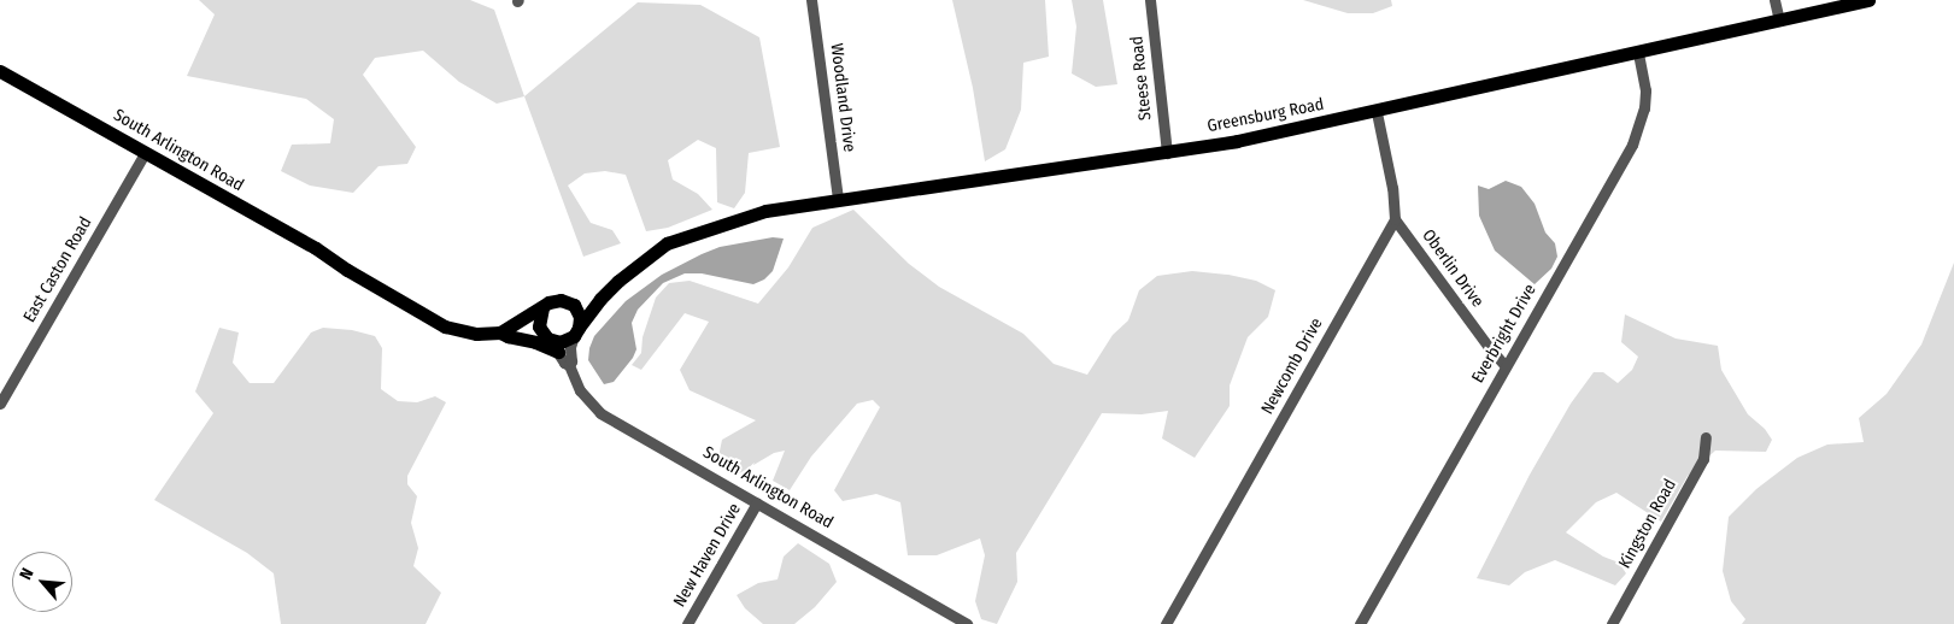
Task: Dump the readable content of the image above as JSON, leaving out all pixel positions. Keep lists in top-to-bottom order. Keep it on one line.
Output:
{"streets":{"main road":["Greensburg Road","South Arlington Road"],"street":["Steese Road","Woodland Drive","Oberlin Drive","East Caston Road","Everbright Drive","Newcomb Drive","Kingston Road","New Haven Drive"]},"crossings":[["Steese Road","Greensburg Road"],["Woodland Drive","Greensburg Road"],["Greensburg Road","South Arlington Road"],["Greensburg Road","Everbright Drive"],["South Arlington Road","East Caston Road"],["South Arlington Road","New Haven Drive"],["Oberlin Drive","Everbright Drive"],["Oberlin Drive","Newcomb Drive"]],"north":"top left"}
